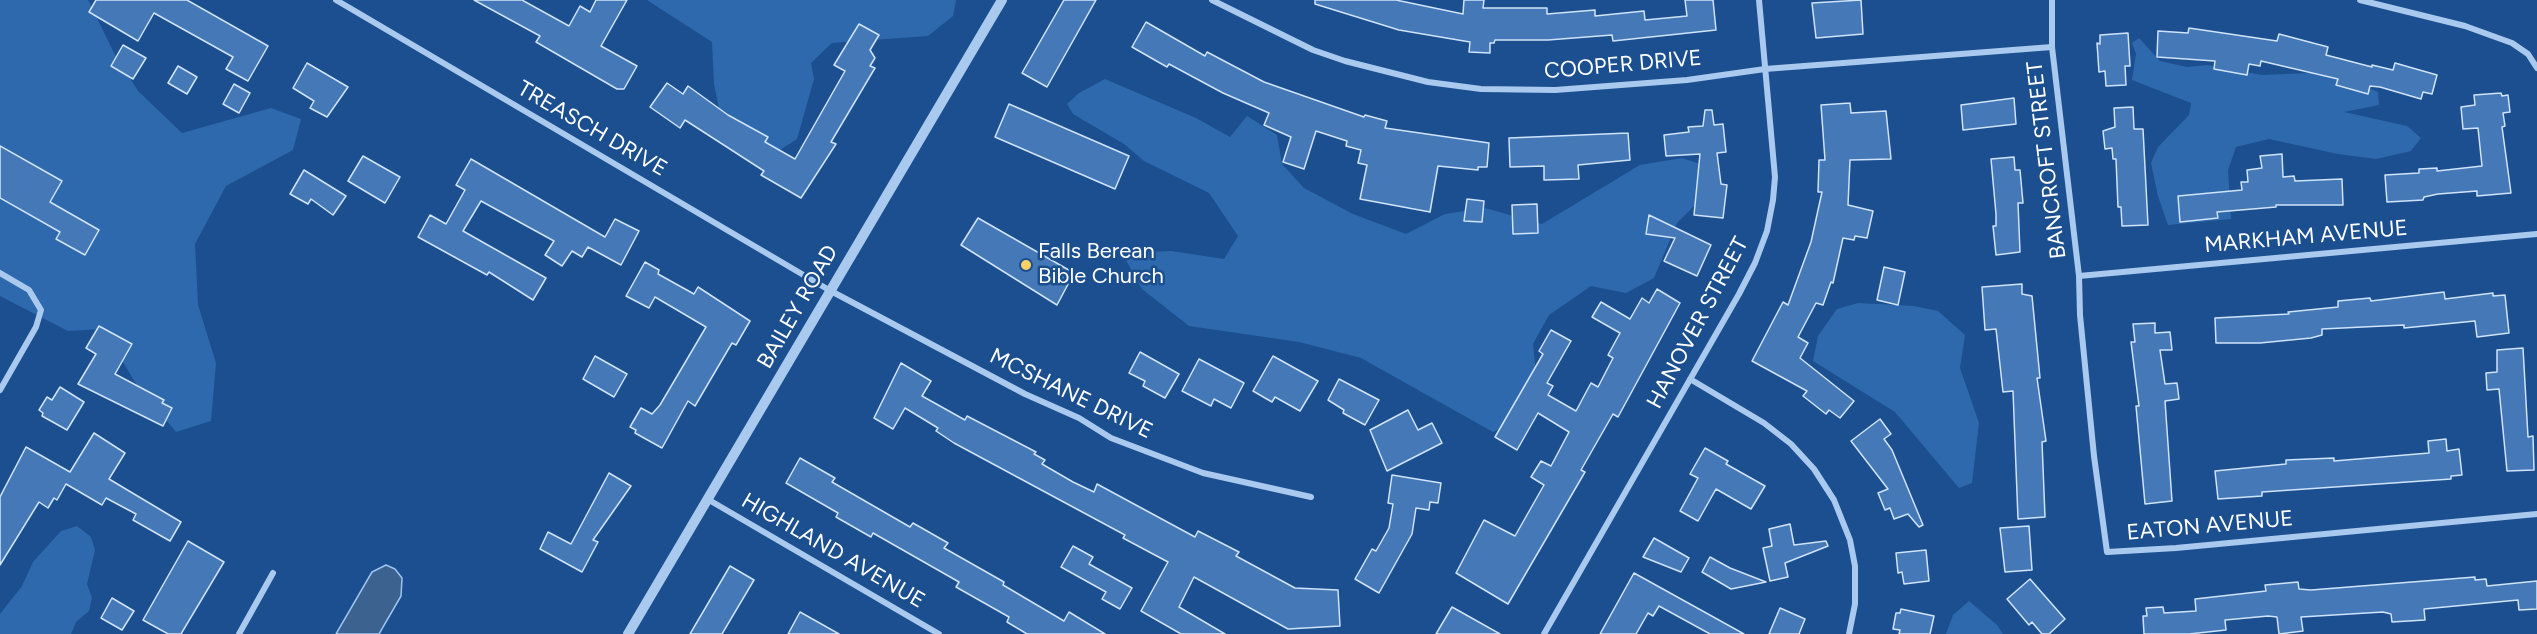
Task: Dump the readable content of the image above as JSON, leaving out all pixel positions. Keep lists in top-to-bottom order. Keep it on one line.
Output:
{"streets":{"street":["COOPER DRIVE","TREASCH DRIVE","BANCROFT STREET","MARKHAM AVENUE","BAILEY ROAD","HANOVER STREET","MCSHANE DRIVE","EATON AVENUE","HIGHLAND AVENUE"]},"crossings":[["COOPER DRIVE","BANCROFT STREET"],["COOPER DRIVE","HANOVER STREET"],["TREASCH DRIVE","BAILEY ROAD"],["TREASCH DRIVE","MCSHANE DRIVE"],["BANCROFT STREET","MARKHAM AVENUE"],["BANCROFT STREET","EATON AVENUE"],["BAILEY ROAD","MCSHANE DRIVE"],["BAILEY ROAD","HIGHLAND AVENUE"]],"places":["Falls Berean Bible Church"]}
